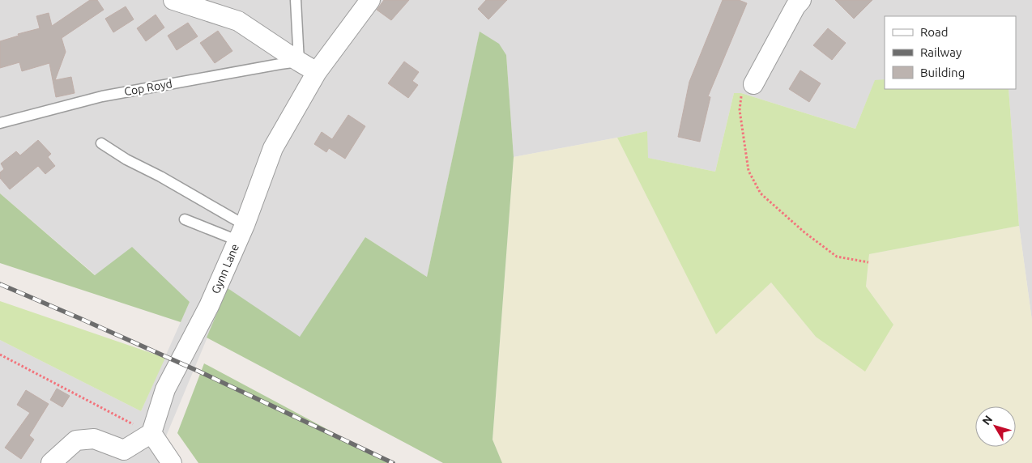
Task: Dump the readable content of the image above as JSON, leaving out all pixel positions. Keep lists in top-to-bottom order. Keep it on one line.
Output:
{"streets":{"street":["Gynn Lane"],"lane":["Cop Royd"]},"legend":["Road","Railway","Building"],"north":"top left"}
